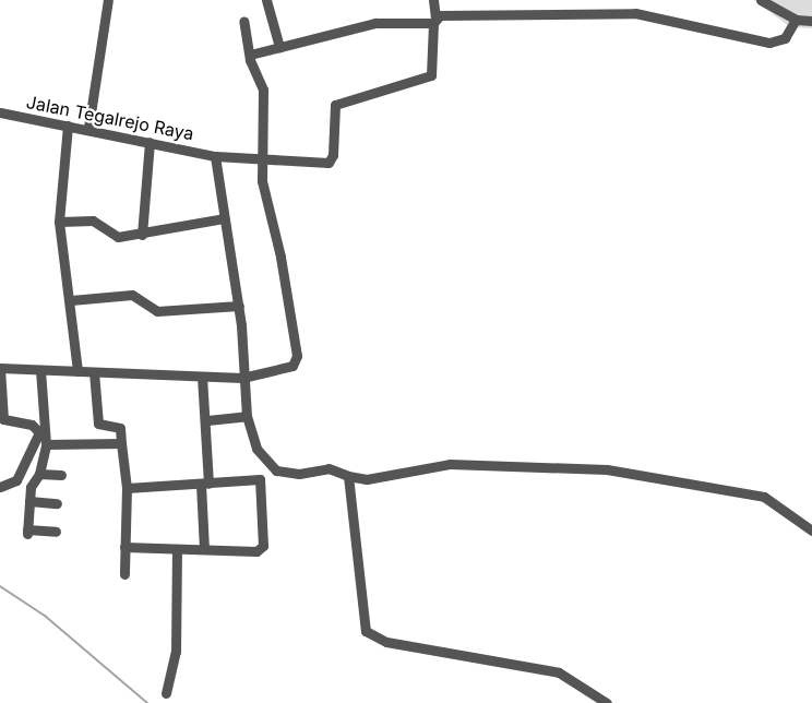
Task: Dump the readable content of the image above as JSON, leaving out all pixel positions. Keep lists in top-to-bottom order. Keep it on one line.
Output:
{"streets":{"street":["Jalan Tegalrejo Raya"]}}
